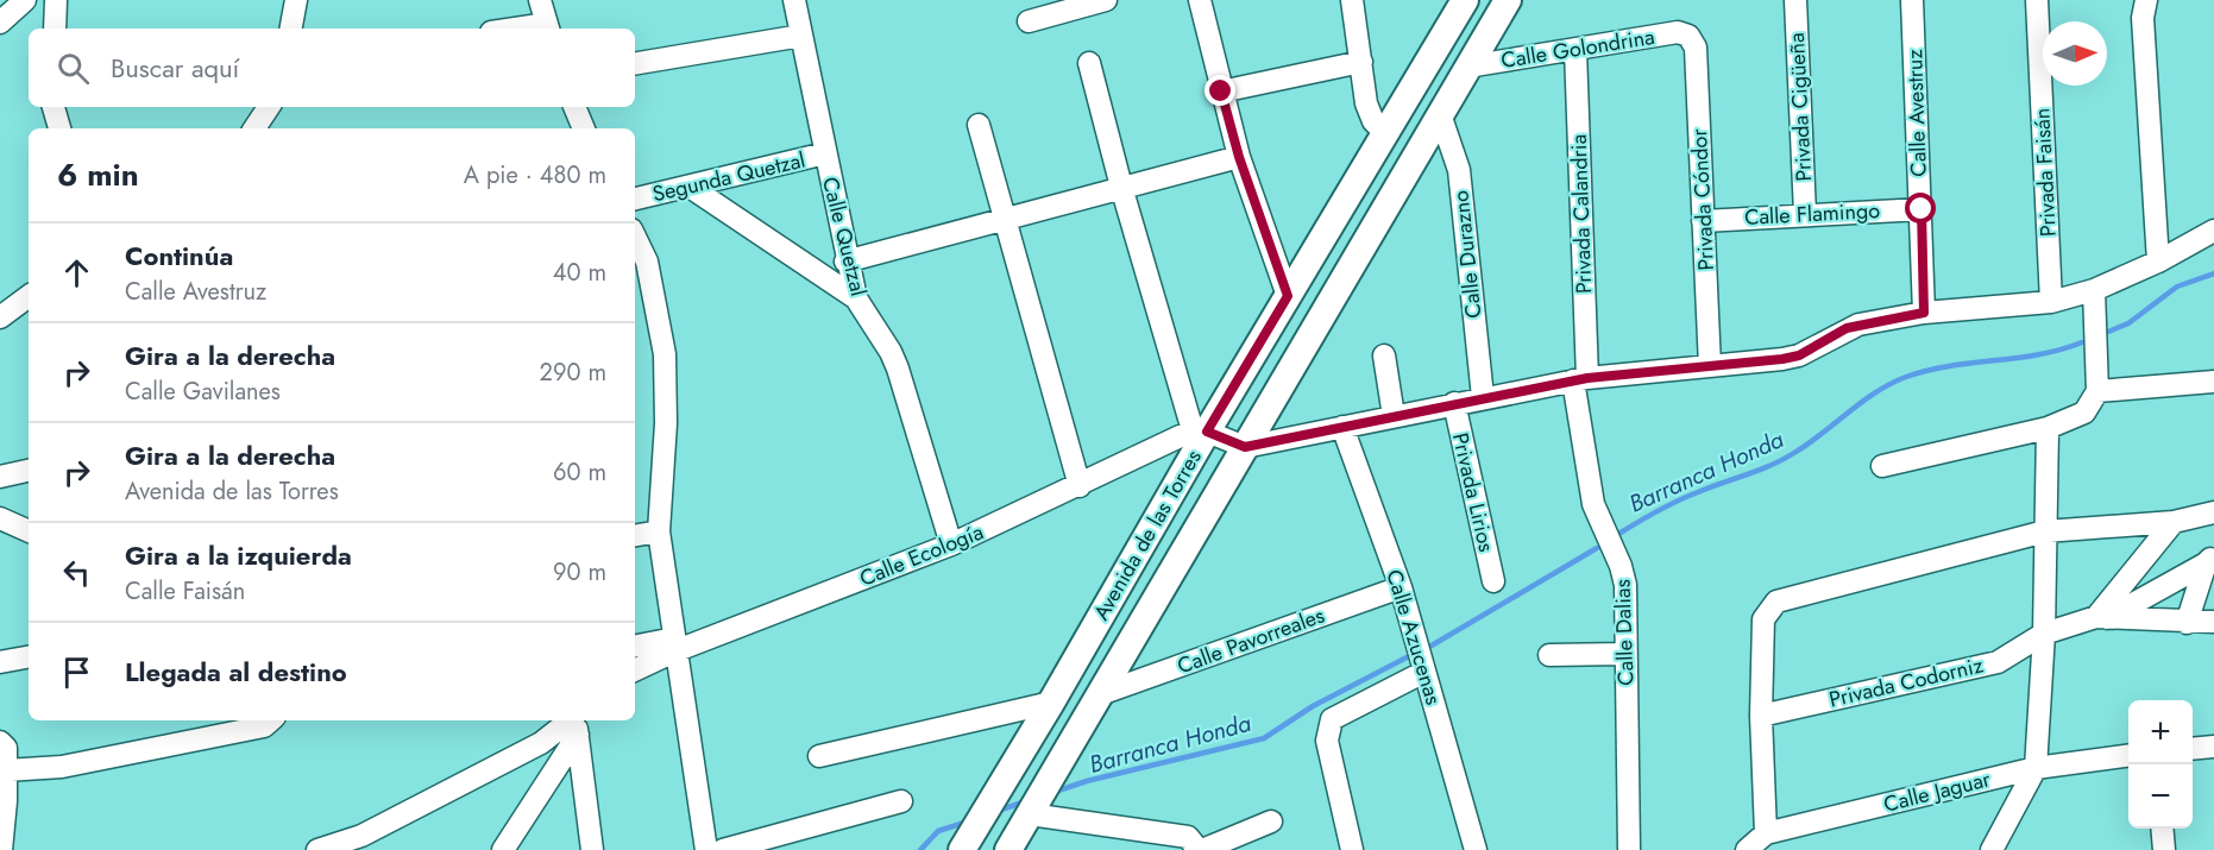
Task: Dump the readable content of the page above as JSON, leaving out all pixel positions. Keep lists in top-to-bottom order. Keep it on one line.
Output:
{"streets":{"main road":["Avenida de las Torres"],"street":["Calle Golondrina","Privada Cigüeña","Calle Avestruz","Privada Faisán","Segunda Quetzal","Privada Cóndor","Privada Calandria","Calle Flamingo","Calle Quetzal","Calle Durazno","Privada Lirios","Calle Ecología","Calle Dalias","Calle Azucenas","Calle Pavorreales","Privada Codorniz","Calle Jaguar"]},"crossings":[["Calle Golondrina","Privada Cóndor"],["Calle Golondrina","Privada Calandria"],["Calle Golondrina","Avenida de las Torres"],["Privada Cigüeña","Calle Flamingo"],["Calle Avestruz","Calle Flamingo"],["Segunda Quetzal","Calle Quetzal"],["Privada Cóndor","Calle Flamingo"],["Privada Calandria","Calle Dalias"],["Calle Quetzal","Calle Ecología"],["Calle Durazno","Avenida de las Torres"],["Avenida de las Torres","Calle Ecología"],["Avenida de las Torres","Calle Pavorreales"],["Calle Azucenas","Calle Pavorreales"]],"water":["Barranca Honda"],"north":"right","page":{"search":"Buscar aquí","heading":["6 min","A pie · 480 m"],"list":[["Continúa","Calle Avestruz","40 m"],["Gira a la derecha","Calle Gavilanes","290 m"],["Gira a la derecha","Avenida de las Torres","60 m"],["Gira a la izquierda","Calle Faisán","90 m"],"Llegada al destino"],"map_buttons":["+","−"]}}
